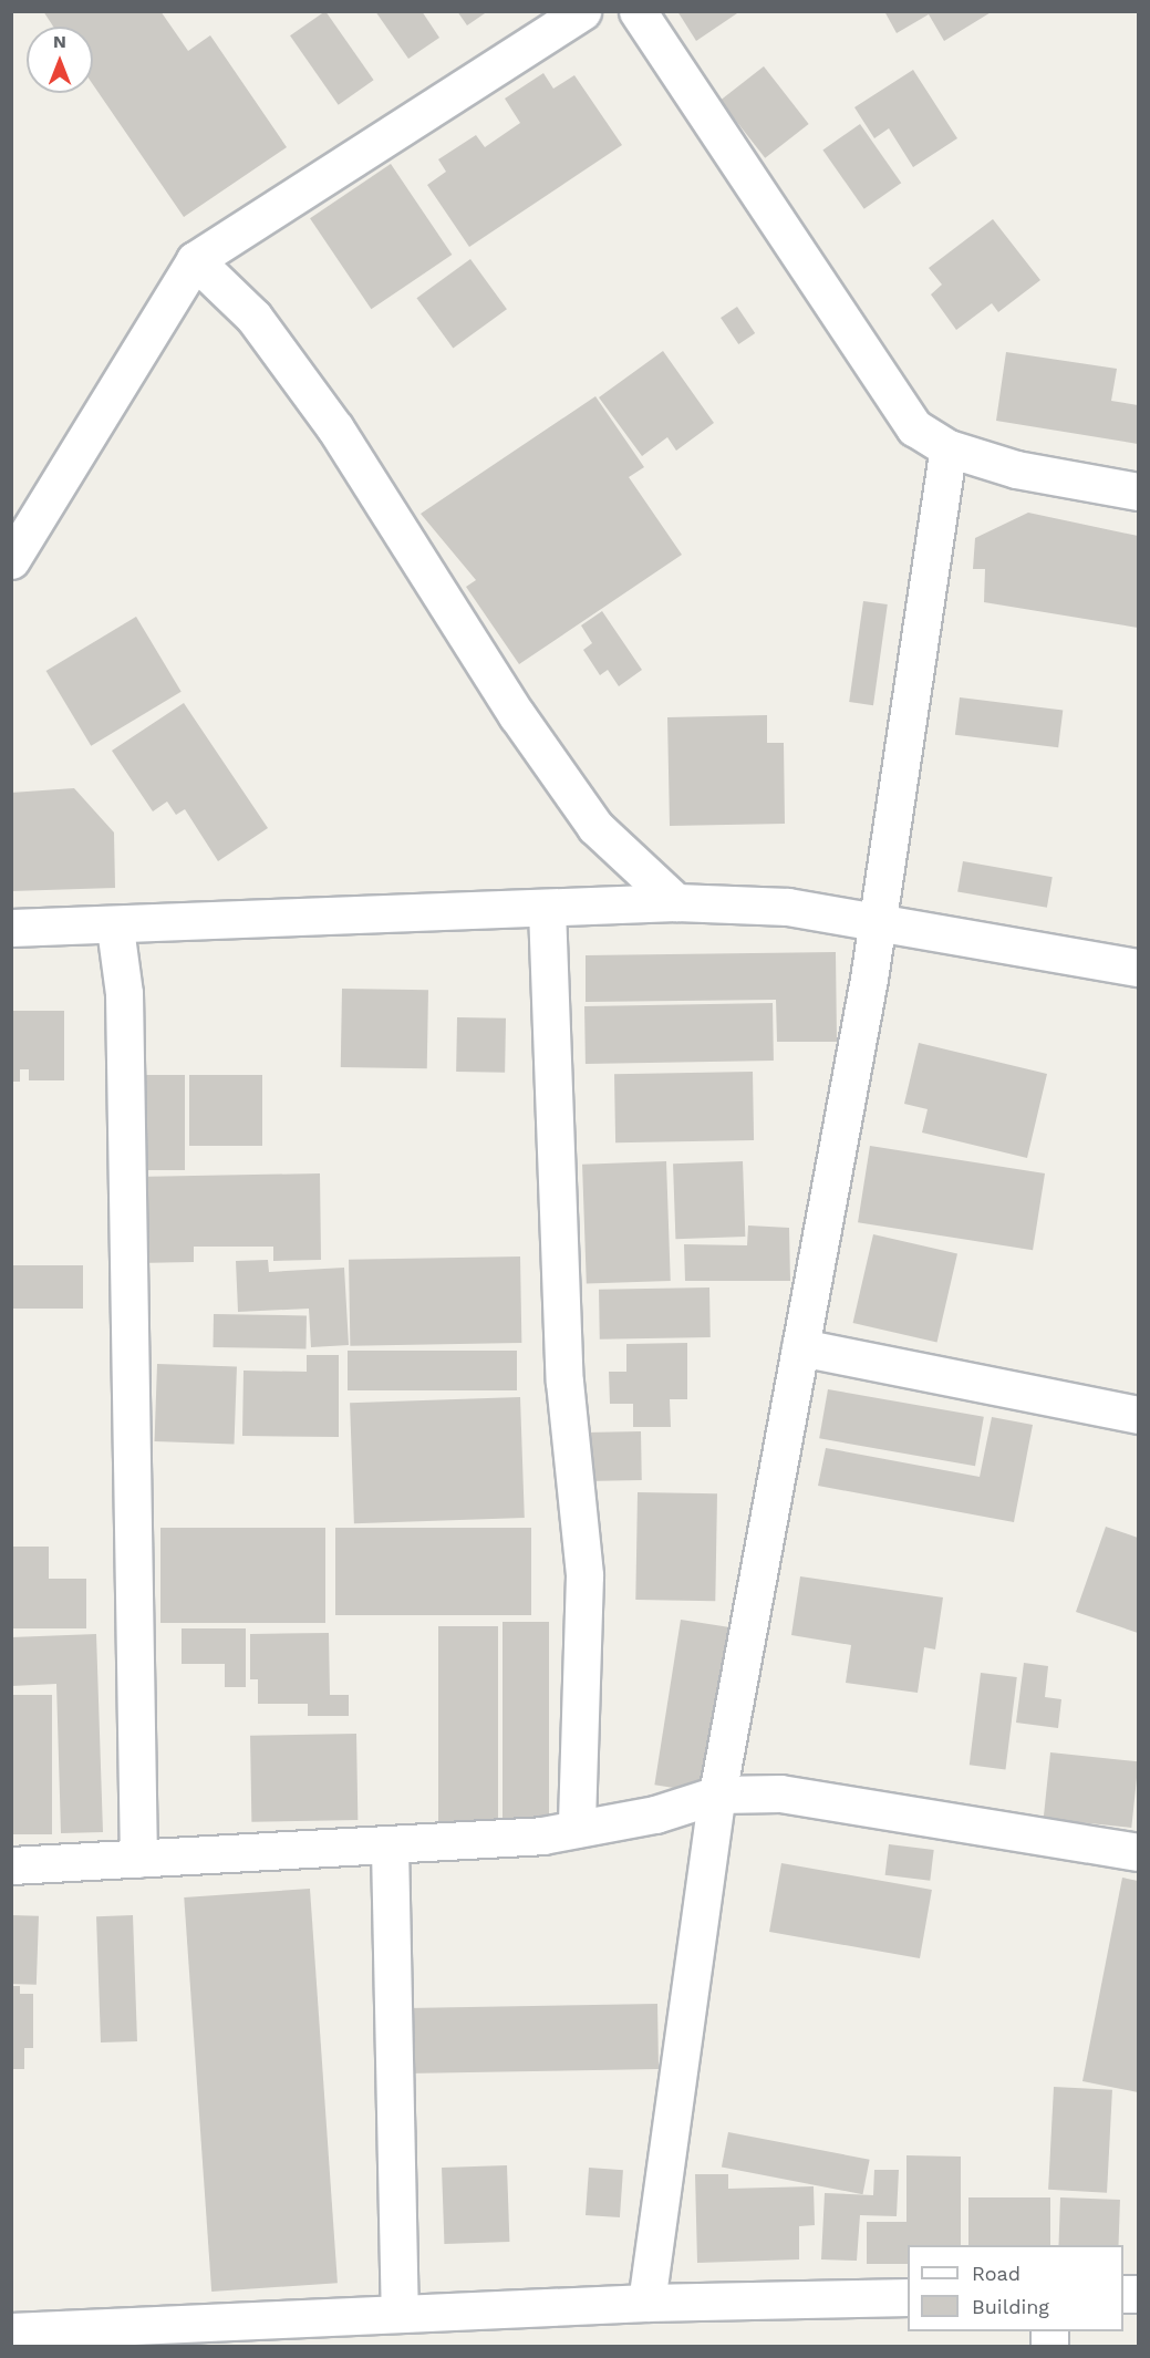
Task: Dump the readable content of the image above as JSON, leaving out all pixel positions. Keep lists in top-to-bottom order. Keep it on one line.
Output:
{"legend":["Road","Building"],"north":"top"}
